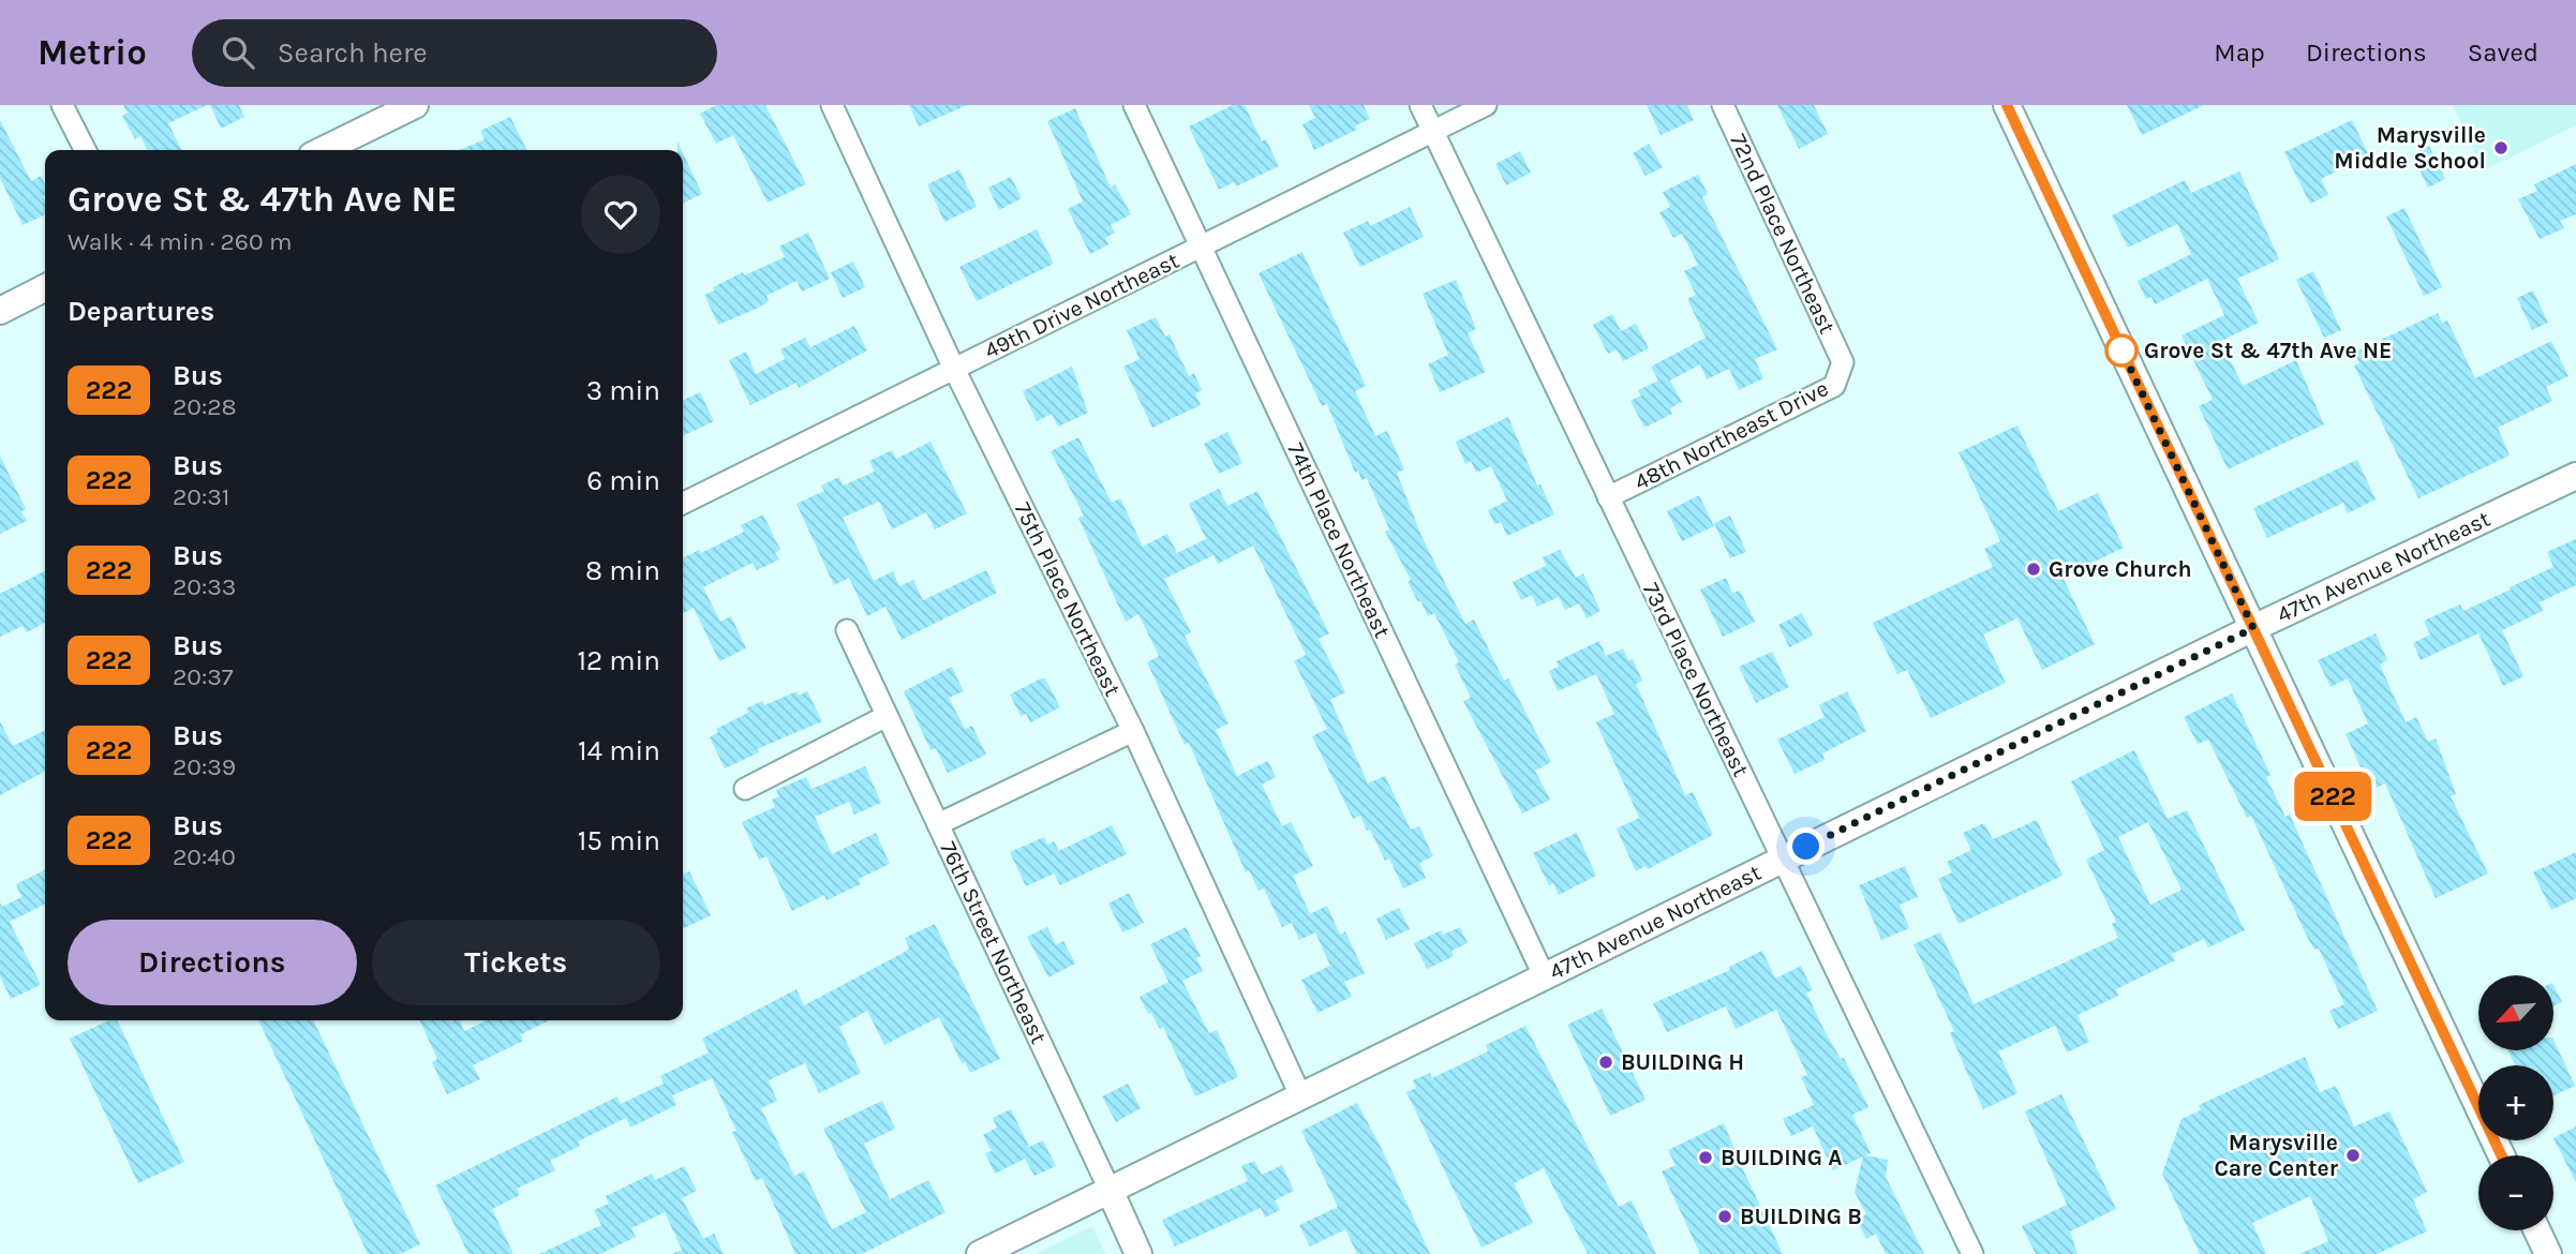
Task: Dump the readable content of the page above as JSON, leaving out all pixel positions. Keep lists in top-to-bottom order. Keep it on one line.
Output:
{"streets":{"street":["72nd Place Northeast","49th Drive Northeast","48th Northeast Drive","74th Place Northeast","47th Avenue Northeast","75th Place Northeast","73rd Place Northeast","76th Street Northeast"]},"crossings":[["72nd Place Northeast","48th Northeast Drive"],["49th Drive Northeast","74th Place Northeast"],["49th Drive Northeast","75th Place Northeast"],["49th Drive Northeast","73rd Place Northeast"],["48th Northeast Drive","73rd Place Northeast"],["74th Place Northeast","47th Avenue Northeast"],["47th Avenue Northeast","75th Place Northeast"],["47th Avenue Northeast","73rd Place Northeast"],["47th Avenue Northeast","76th Street Northeast"]],"places":["Marysville Middle School","Grove St & 47th Ave NE","Grove Church","BUILDING H","Marysville Care Center","BUILDING A","BUILDING B"],"lines":["bus line 222"],"north":"bottom left","page":{"header":"Metrio","search":"Search here","nav":["Map","Directions","Saved"],"on_map":"222","heading":[["Grove St & 47th Ave NE","Walk · 4 min · 260 m"],"Departures"],"list":[{"mark":"222","name":"Bus","note":"20:28","value":"3 min"},{"mark":"222","name":"Bus","note":"20:31","value":"6 min"},{"mark":"222","name":"Bus","note":"20:33","value":"8 min"},{"mark":"222","name":"Bus","note":"20:37","value":"12 min"},{"mark":"222","name":"Bus","note":"20:39","value":"14 min"},{"mark":"222","name":"Bus","note":"20:40","value":"15 min"}],"buttons":["Directions","Tickets"],"map_buttons":["+","−"]}}
